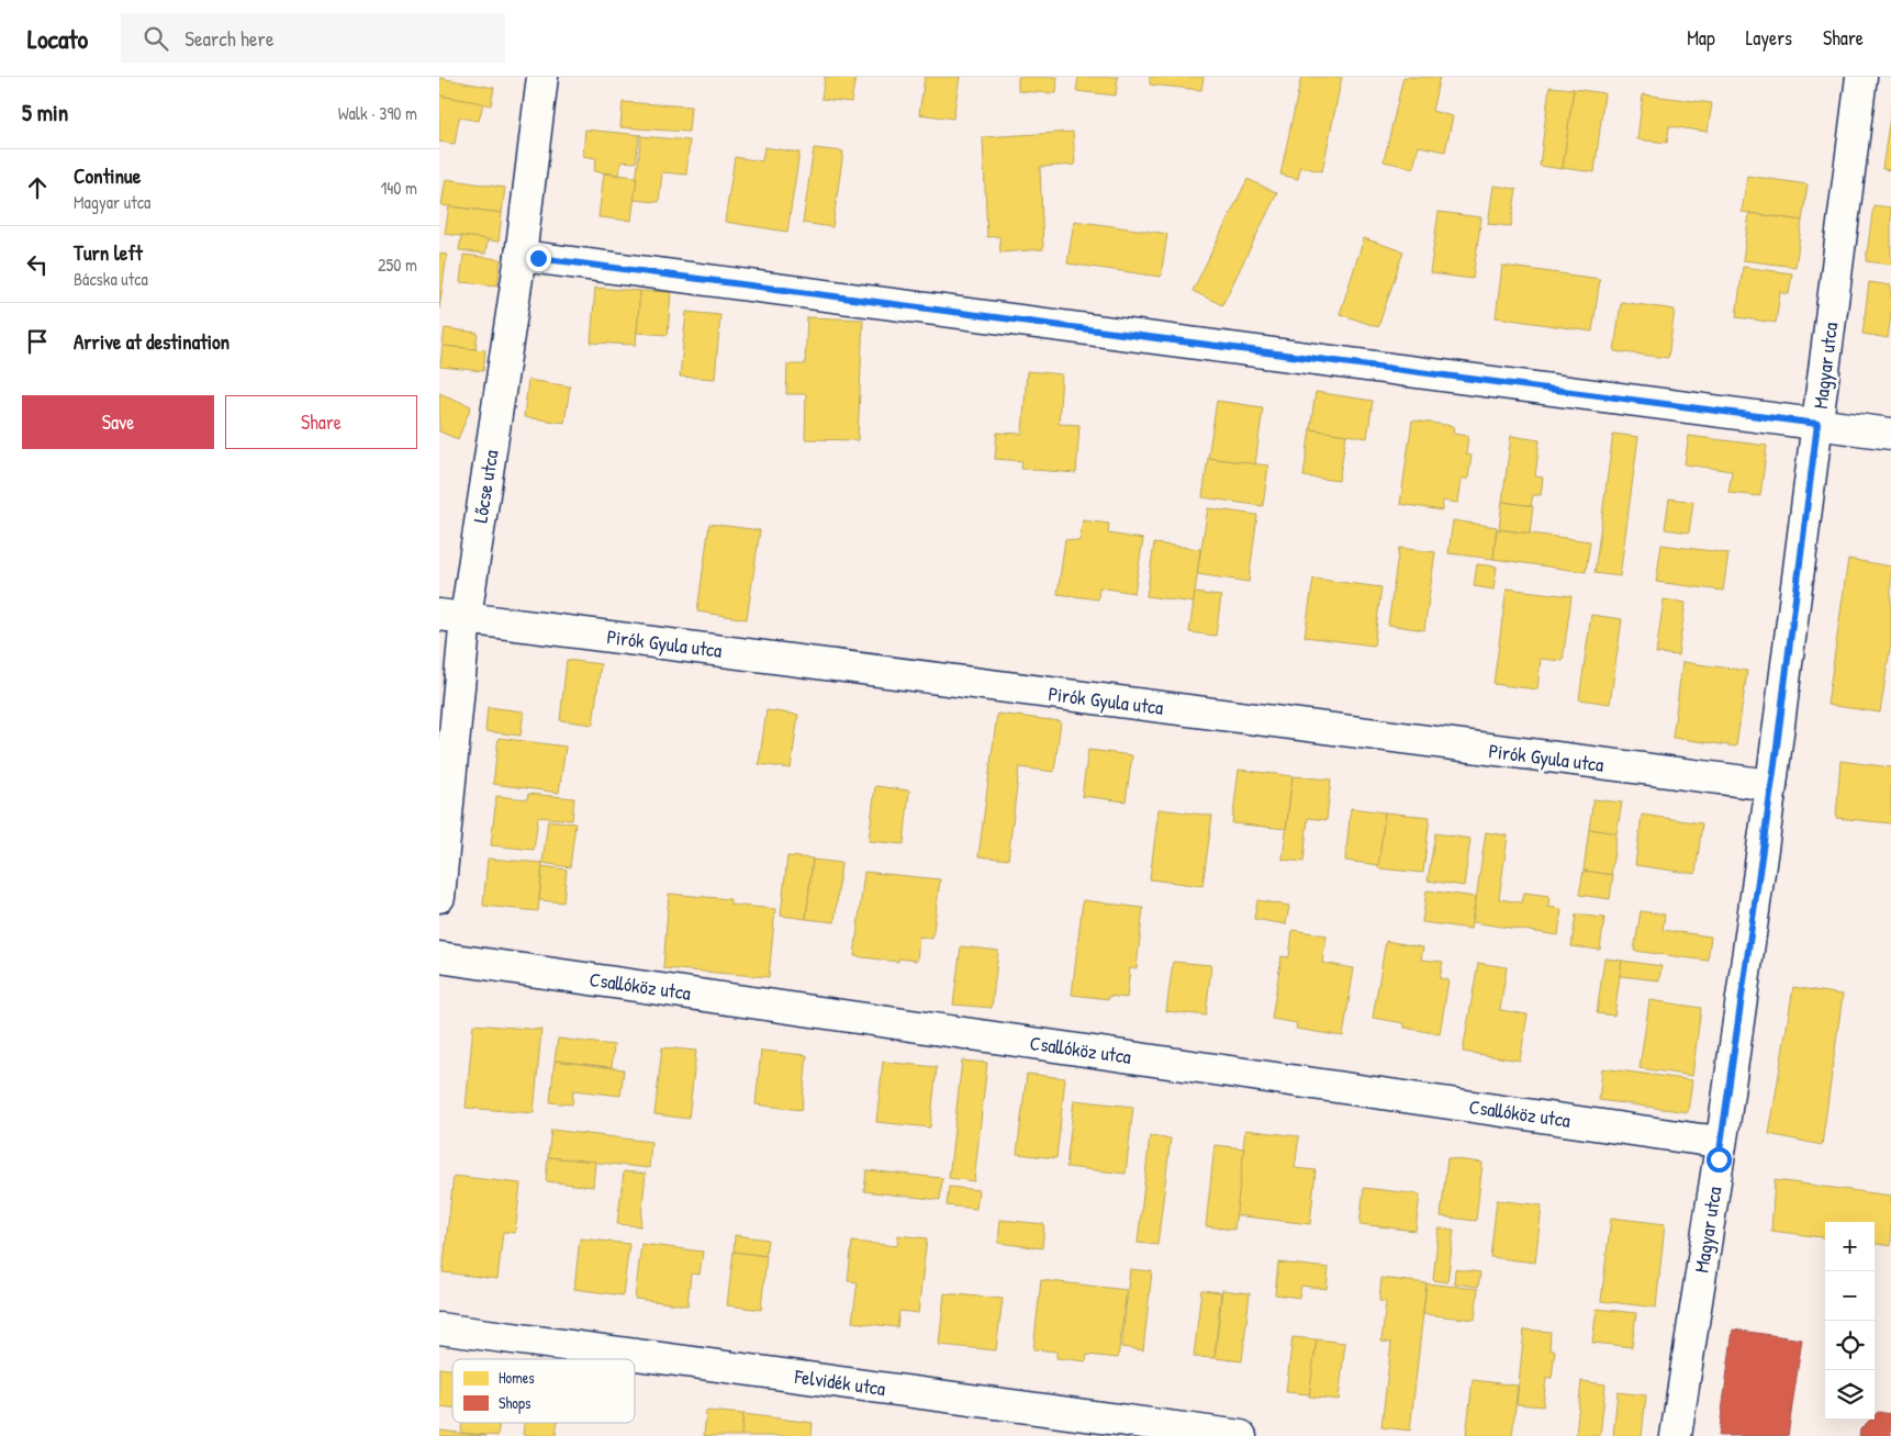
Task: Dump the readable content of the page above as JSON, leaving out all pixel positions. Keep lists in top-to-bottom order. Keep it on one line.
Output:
{"streets":{"street":["Magyar utca","Lőcse utca","Pirók Gyula utca","Csallóköz utca","Felvidék utca"]},"crossings":[["Magyar utca","Pirók Gyula utca"],["Magyar utca","Csallóköz utca"],["Lőcse utca","Pirók Gyula utca"]],"legend":["Homes","Shops"],"page":{"header":"Locato","search":"Search here","nav":["Map","Layers","Share"],"heading":["5 min","Walk · 390 m"],"list":[["Continue","Magyar utca","140 m"],["Turn left","Bácska utca","250 m"],"Arrive at destination"],"buttons":["Save","Share"],"map_buttons":["+","−"]}}
